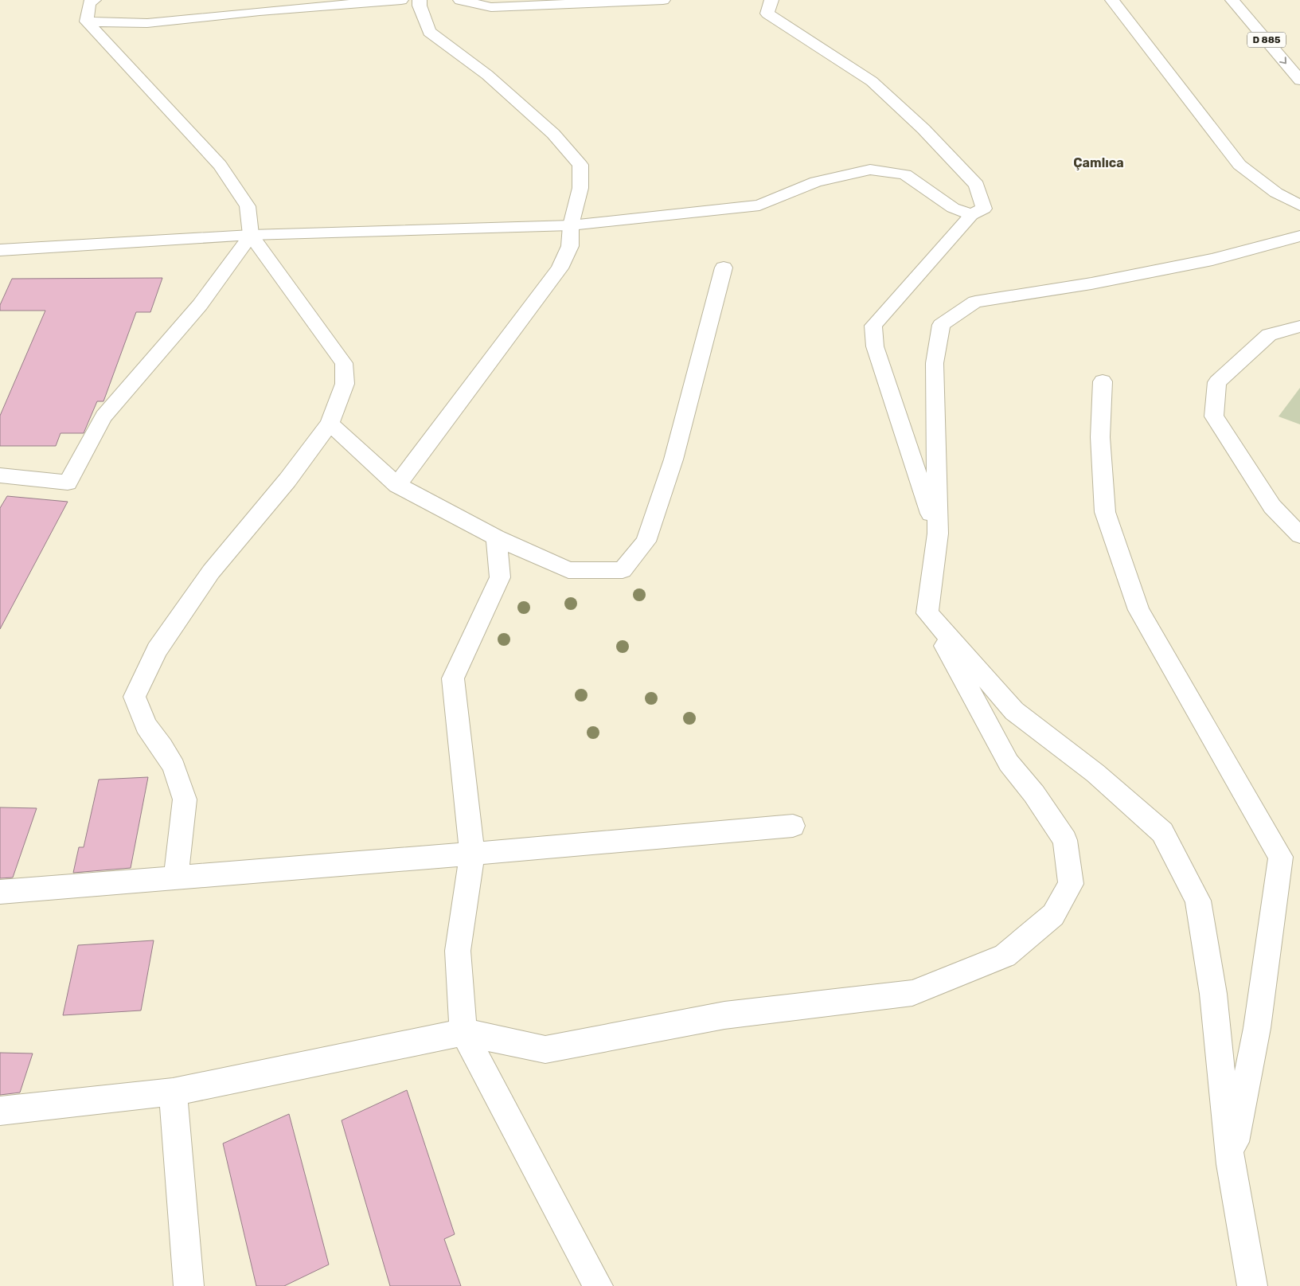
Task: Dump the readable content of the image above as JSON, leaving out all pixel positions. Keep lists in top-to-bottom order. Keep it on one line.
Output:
{"streets":{"main road":["D 885"]},"districts":["Çamlıca"]}
